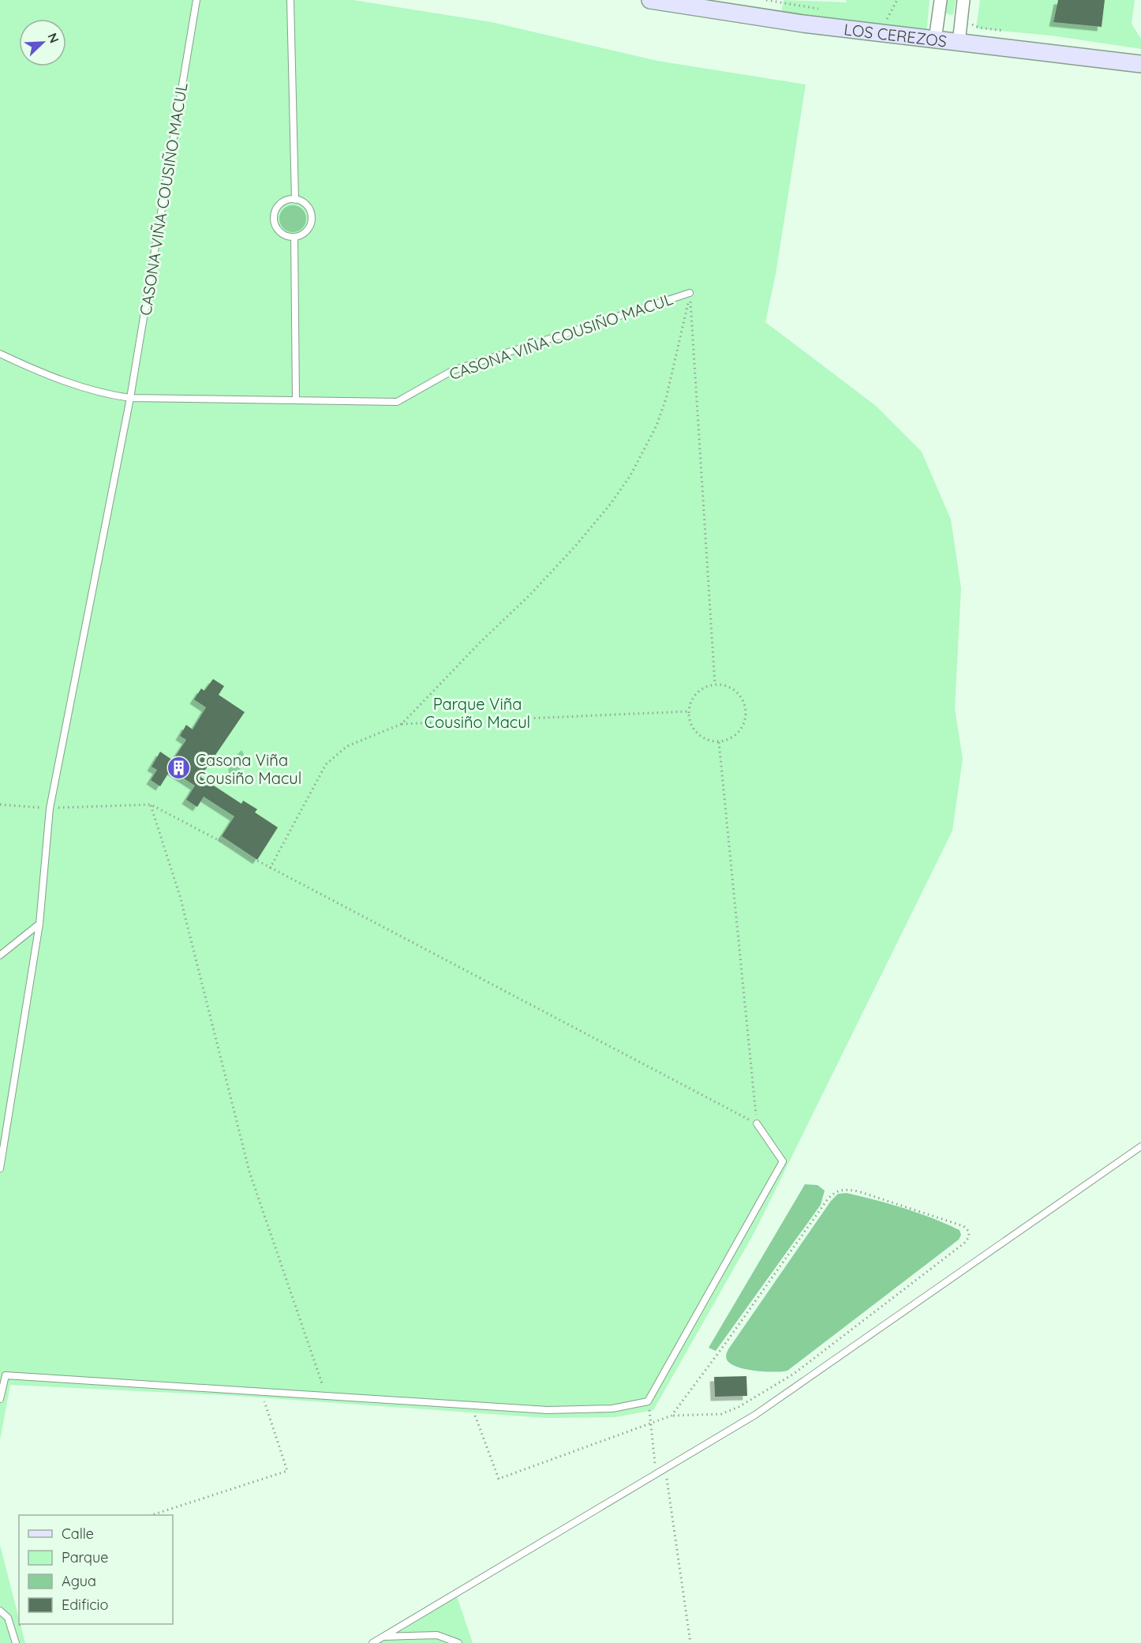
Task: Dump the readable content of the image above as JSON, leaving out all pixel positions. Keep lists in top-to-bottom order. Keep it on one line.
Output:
{"streets":{"street":["LOS CEREZOS"],"lane":["CASONA VIÑA COUSIÑO MACUL"]},"parks":["Parque Viña Cousiño Macul"],"places":{"building":["Casona Viña Cousiño Macul"]},"legend":["Calle","Parque","Agua","Edificio"],"north":"top right"}
